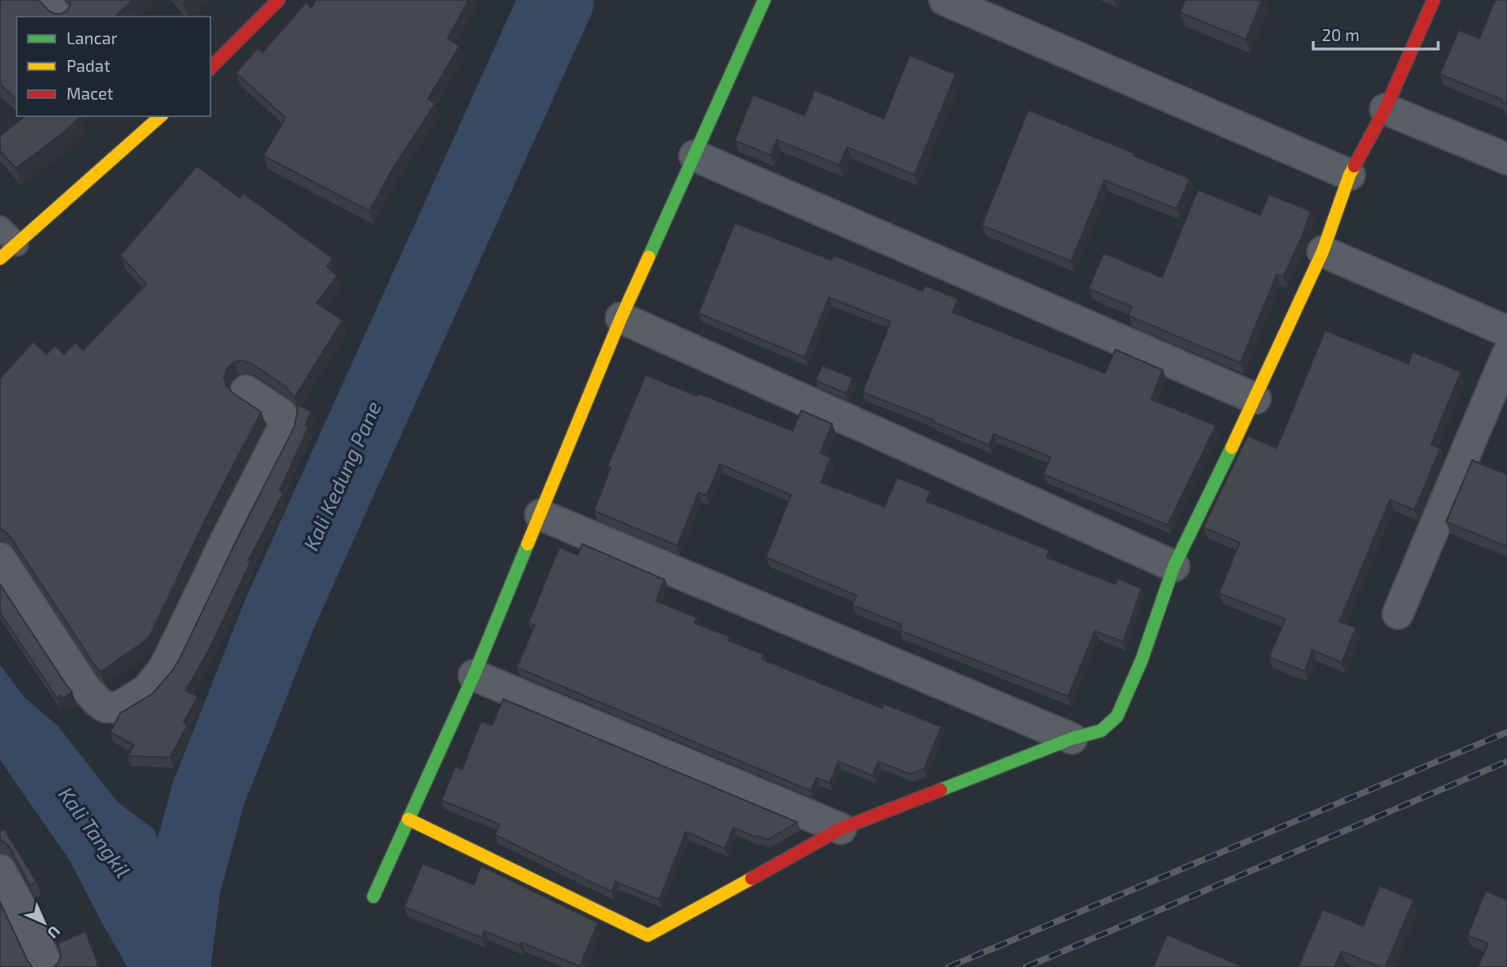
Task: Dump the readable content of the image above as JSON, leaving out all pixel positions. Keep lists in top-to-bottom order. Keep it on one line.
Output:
{"water":["Kali Kedung Pane","Kali Tangkil"],"legend":["Lancar","Padat","Macet"],"scale_bar":"20 m","north":"bottom right"}
